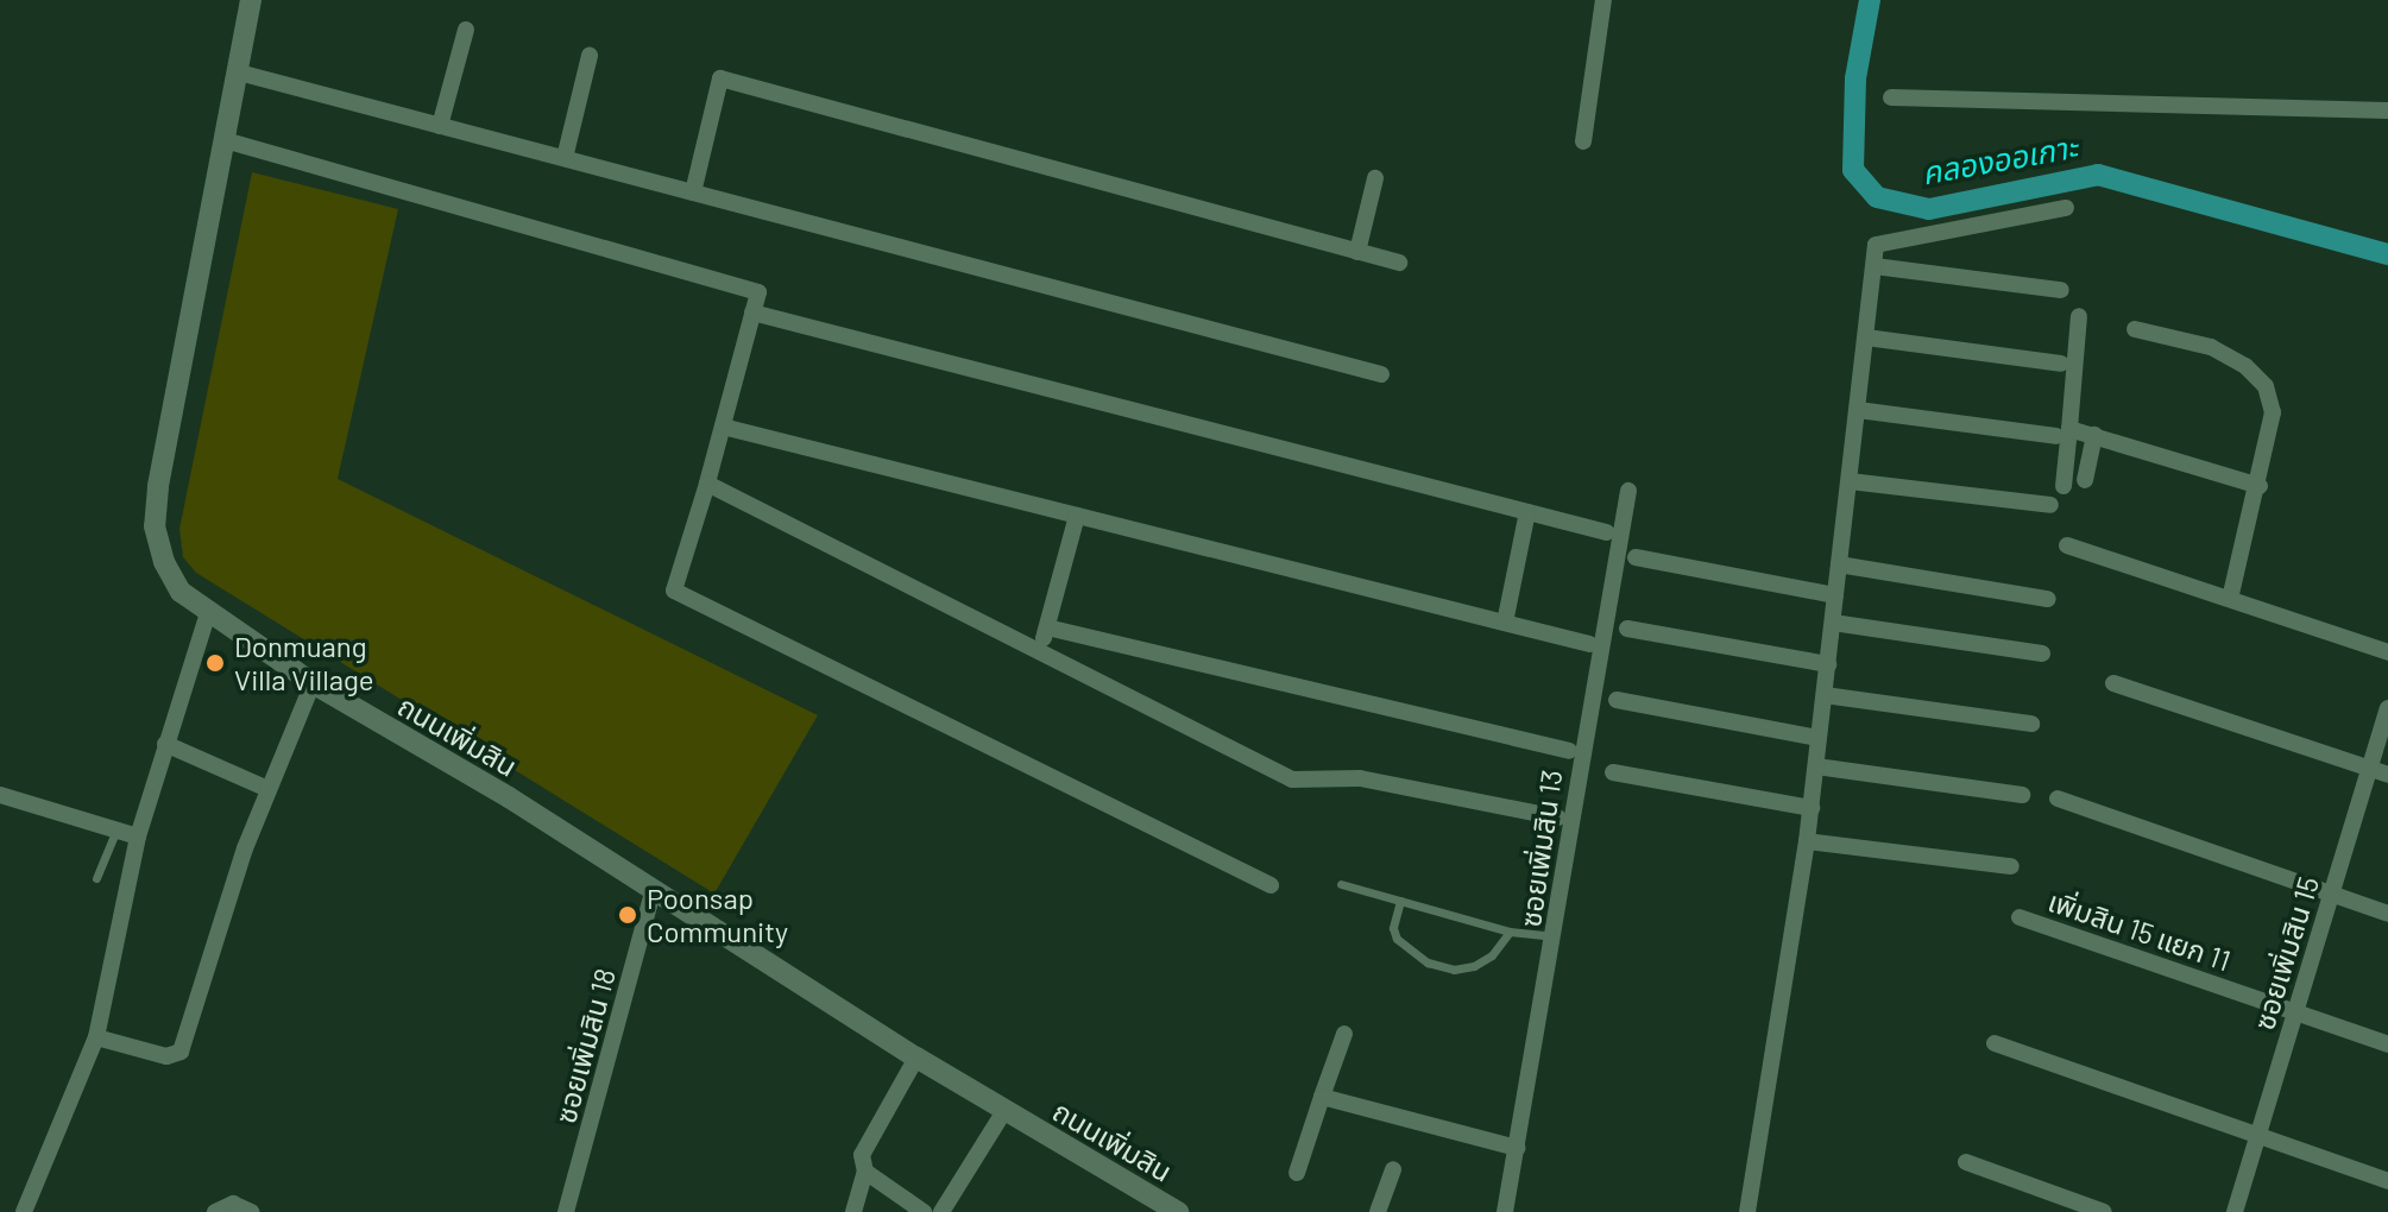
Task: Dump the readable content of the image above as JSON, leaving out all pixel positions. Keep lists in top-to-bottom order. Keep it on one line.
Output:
{"streets":{"street":["ถนนเพิ่มสิน","ซอยเพิ่มสิน 13","เพิ่มสิน 15 แยก 11","ซอยเพิ่มสิน 15","ซอยเพิ่มสิน 18"]},"crossings":[["ถนนเพิ่มสิน","ซอยเพิ่มสิน 18"],["เพิ่มสิน 15 แยก 11","ซอยเพิ่มสิน 15"]],"water":["คลองออเกาะ"],"places":["Donmuang Villa Village","Poonsap Community"]}
